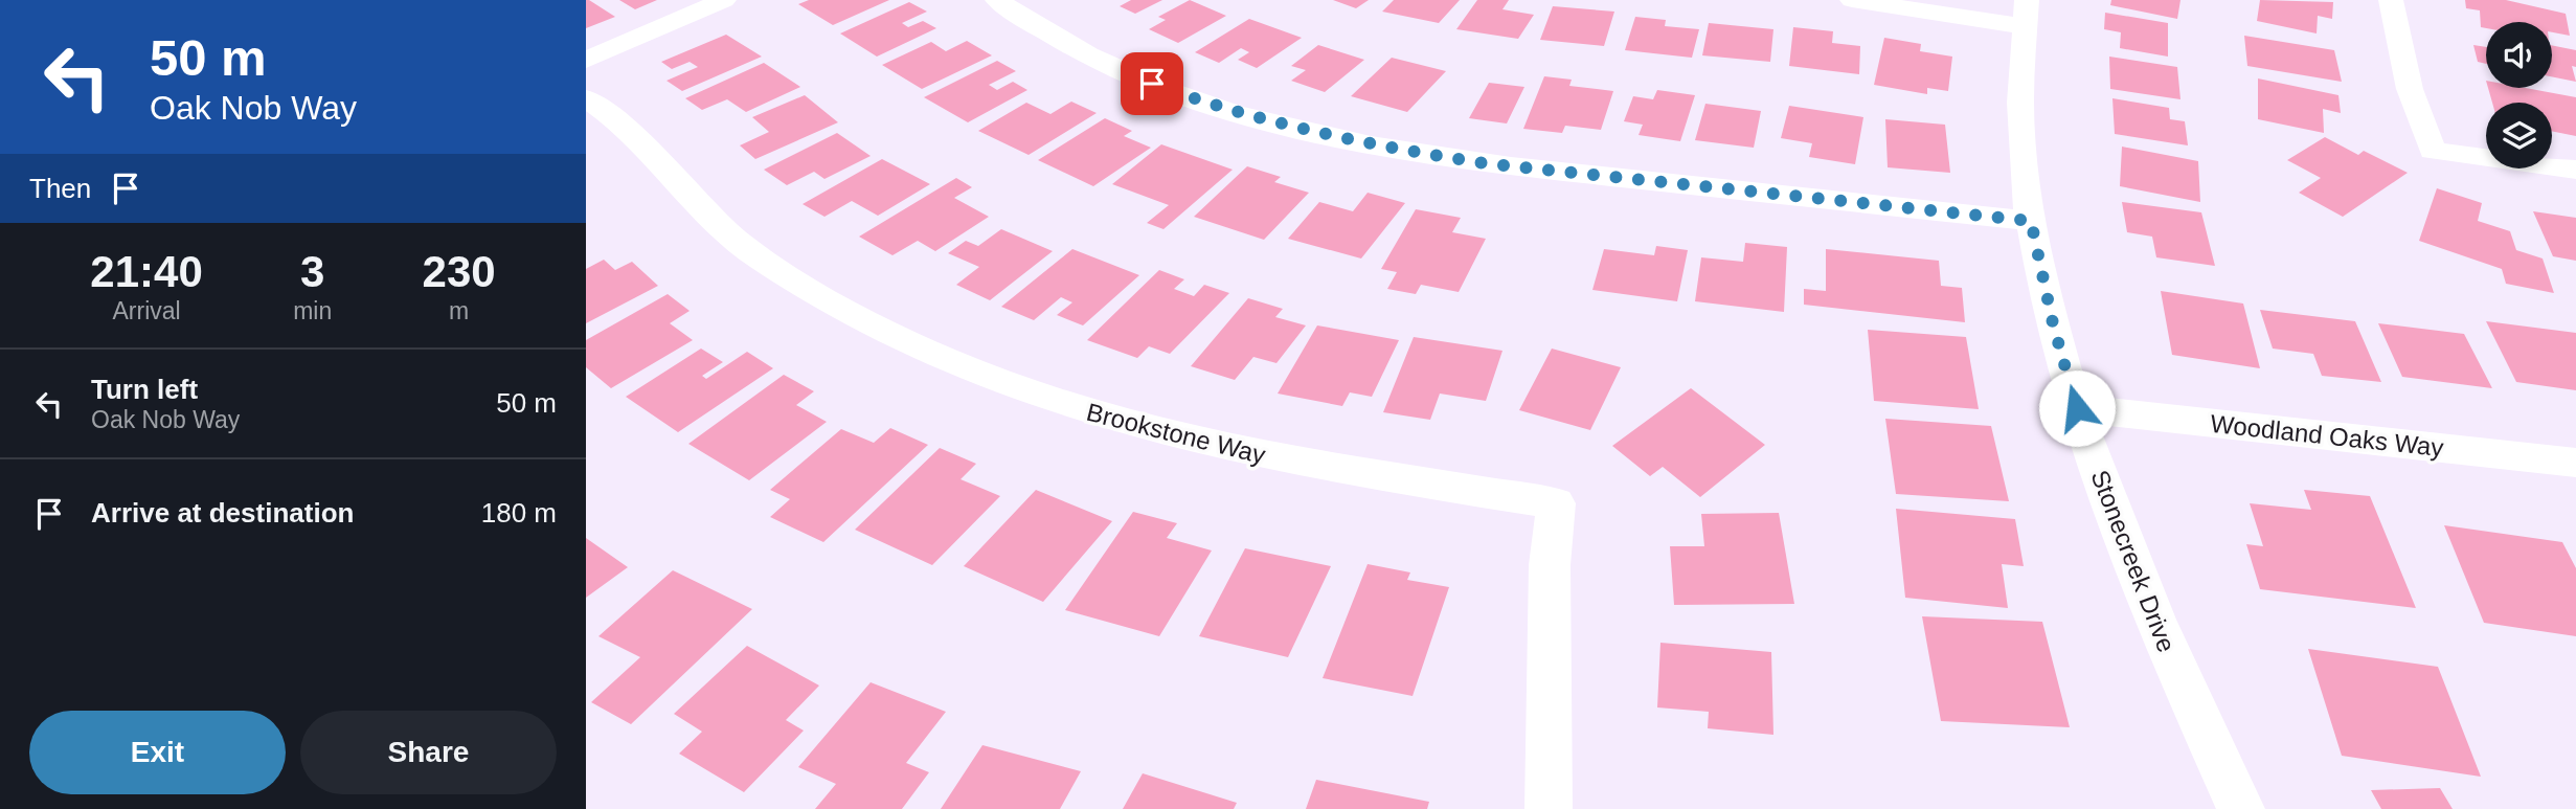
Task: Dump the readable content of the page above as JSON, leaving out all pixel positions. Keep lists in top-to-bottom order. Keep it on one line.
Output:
{"streets":{"street":["Brookstone Way","Woodland Oaks Way","Stonecreek Drive"]},"crossings":[["Woodland Oaks Way","Stonecreek Drive"]],"page":{"turn":["50 m","Oak Nob Way"],"then":"Then","eta":["21:40","Arrival","3","min","230","m"],"list":[{"name":"Turn left","note":"Oak Nob Way","value":"50 m"},{"name":"Arrive at destination","value":"180 m"}],"buttons":["Exit","Share"]}}
